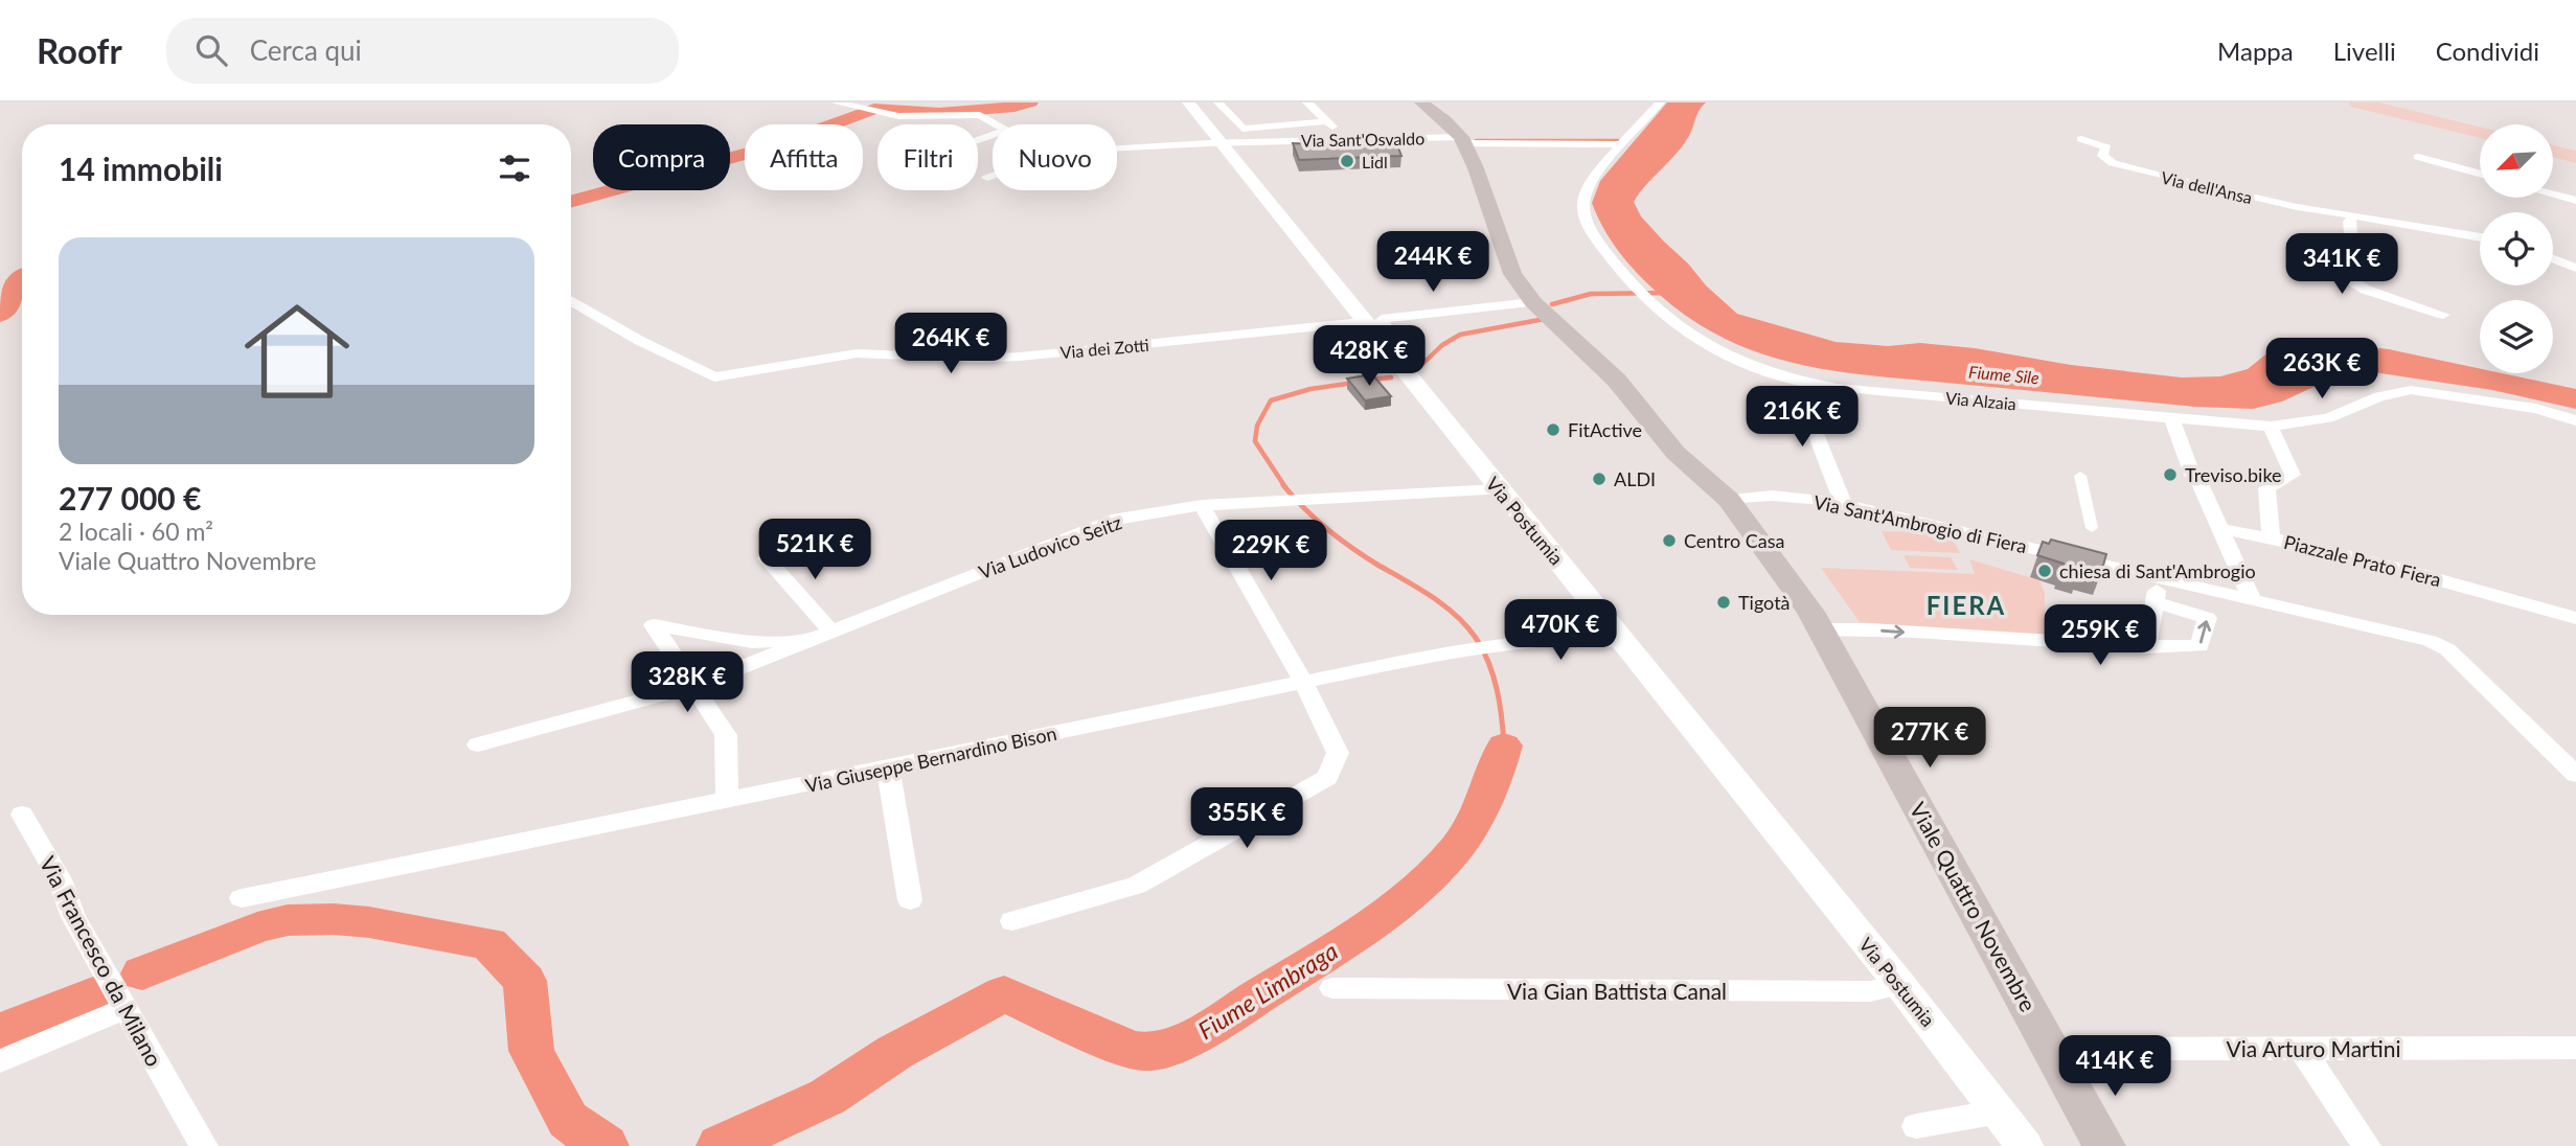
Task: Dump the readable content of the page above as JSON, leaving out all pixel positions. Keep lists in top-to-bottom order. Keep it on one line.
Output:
{"streets":{"main road":["Viale Quattro Novembre"],"street":["Via Sant'Osvaldo","Via dell'Ansa","Via dei Zotti","Via Alzaia","Via Postumia","Via Sant'Ambrogio di Fiera","Via Ludovico Seitz","Piazzale Prato Fiera","Via Giuseppe Bernardino Bison","Via Francesco da Milano","Via Gian Battista Canal","Via Arturo Martini"]},"crossings":[["Via Sant'Osvaldo","Via Alzaia"],["Via Sant'Osvaldo","Via Postumia"],["Via Sant'Osvaldo","Viale Quattro Novembre"],["Via dei Zotti","Via Postumia"],["Via Postumia","Via Ludovico Seitz"],["Via Postumia","Via Giuseppe Bernardino Bison"],["Via Postumia","Via Gian Battista Canal"],["Via Sant'Ambrogio di Fiera","Viale Quattro Novembre"],["Via Ludovico Seitz","Via Giuseppe Bernardino Bison"],["Viale Quattro Novembre","Via Arturo Martini"]],"districts":["FIERA"],"water":["Fiume Sile","Fiume Limbraga"],"places":["Lidl","FitActive","Treviso.bike","ALDI","Centro Casa","chiesa di Sant'Ambrogio","Tigotà"],"north":"bottom left","page":{"header":"Roofr","search":"Cerca qui","nav":["Mappa","Livelli","Condividi"],"chip":["Compra","Affitta","Filtri","Nuovo"],"heading":"14 immobili","list":[{"name":"277 000 €","note":"2 locali · 60 m² · Viale Quattro Novembre"}],"price":["244K €","341K €","264K €","428K €","263K €","216K €","521K €","229K €","470K €","259K €","328K €","277K €","355K €","414K €"]}}
